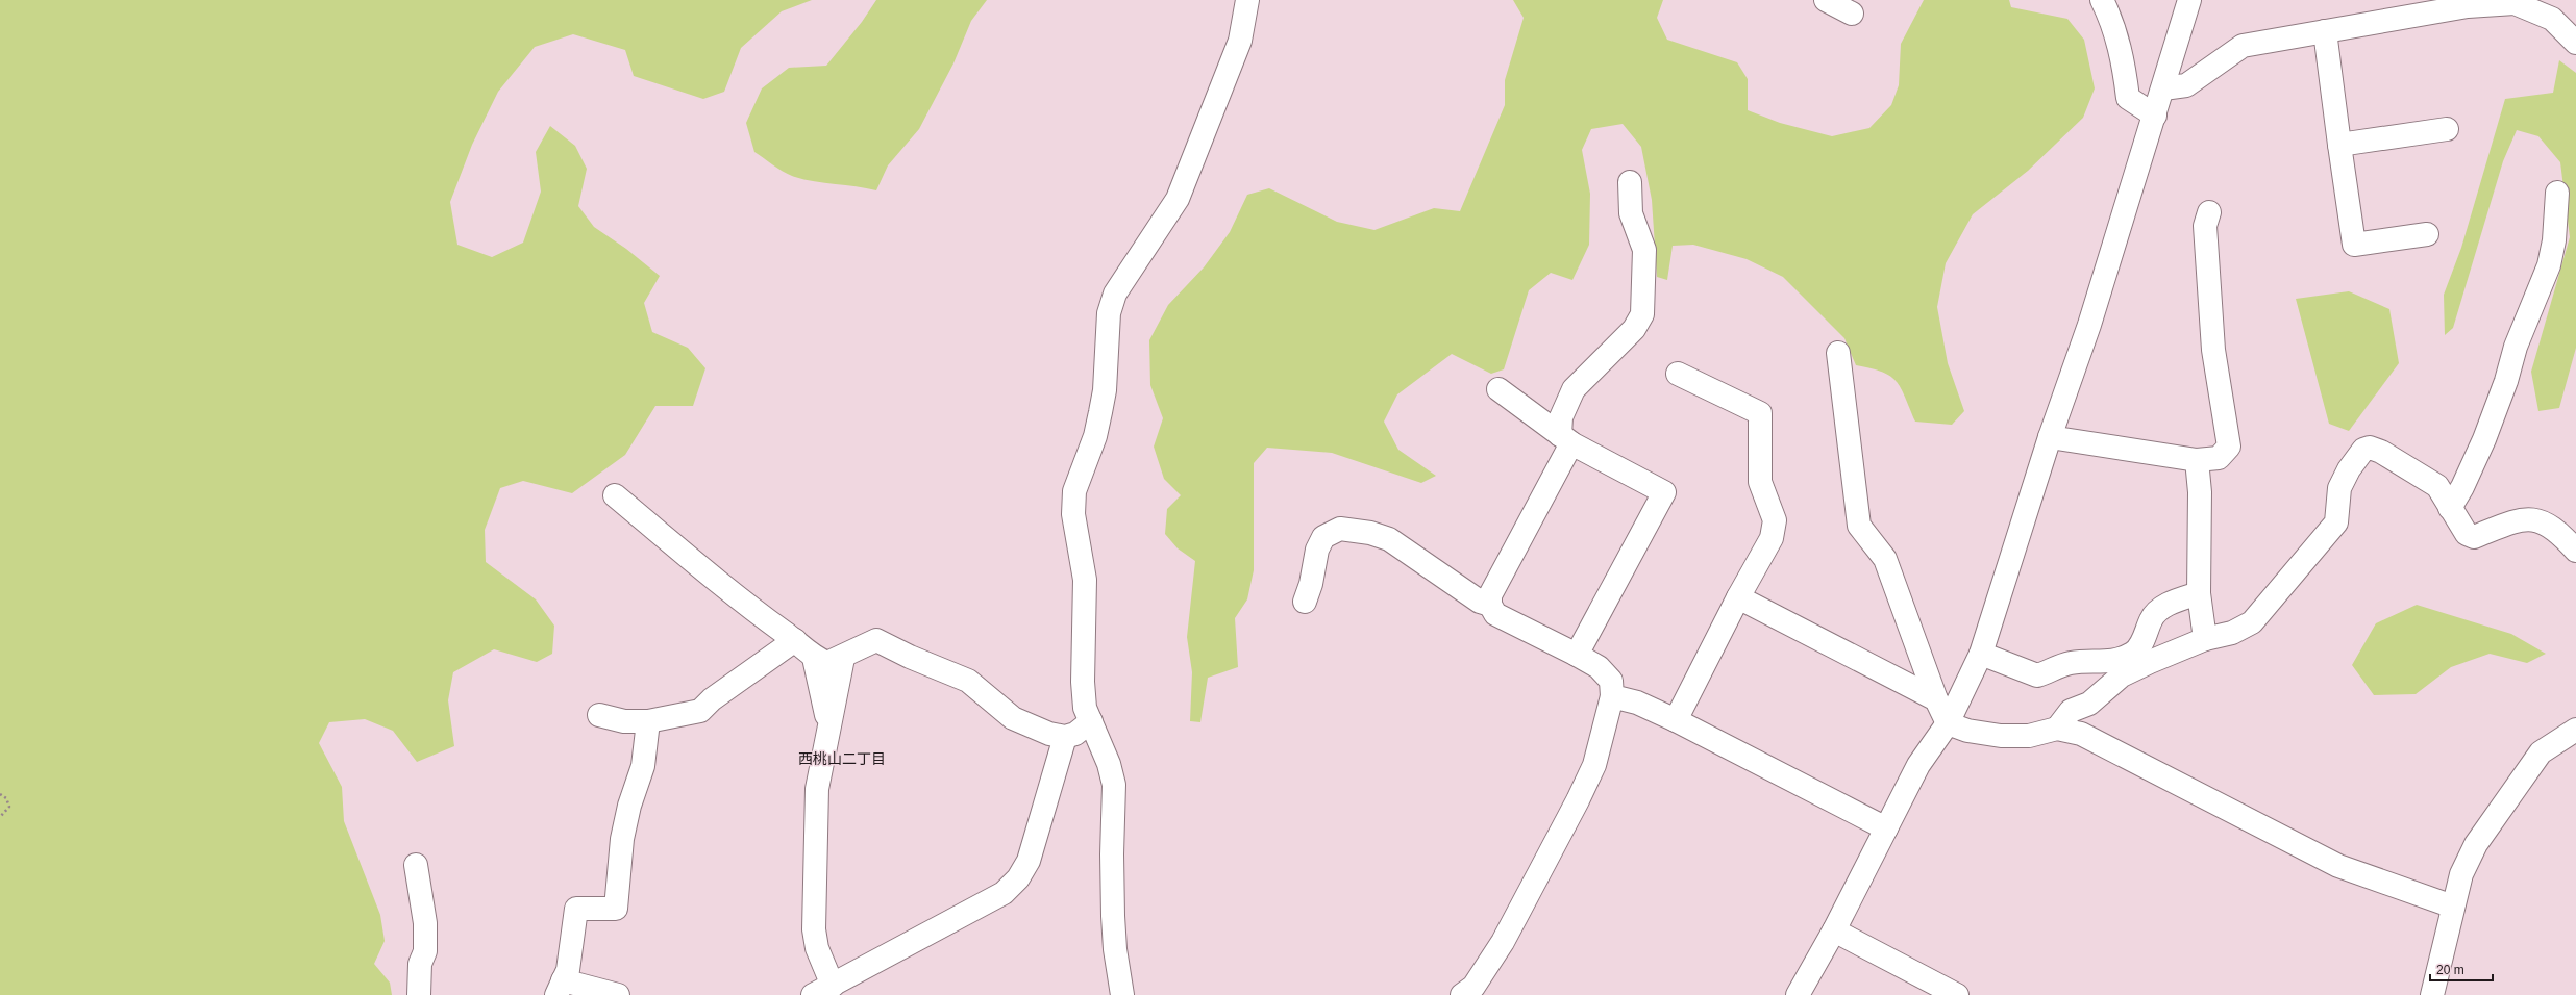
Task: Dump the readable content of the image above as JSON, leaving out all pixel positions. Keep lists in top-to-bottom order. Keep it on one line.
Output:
{"districts":["西桃山二丁目"],"scale_bar":"20 m"}
